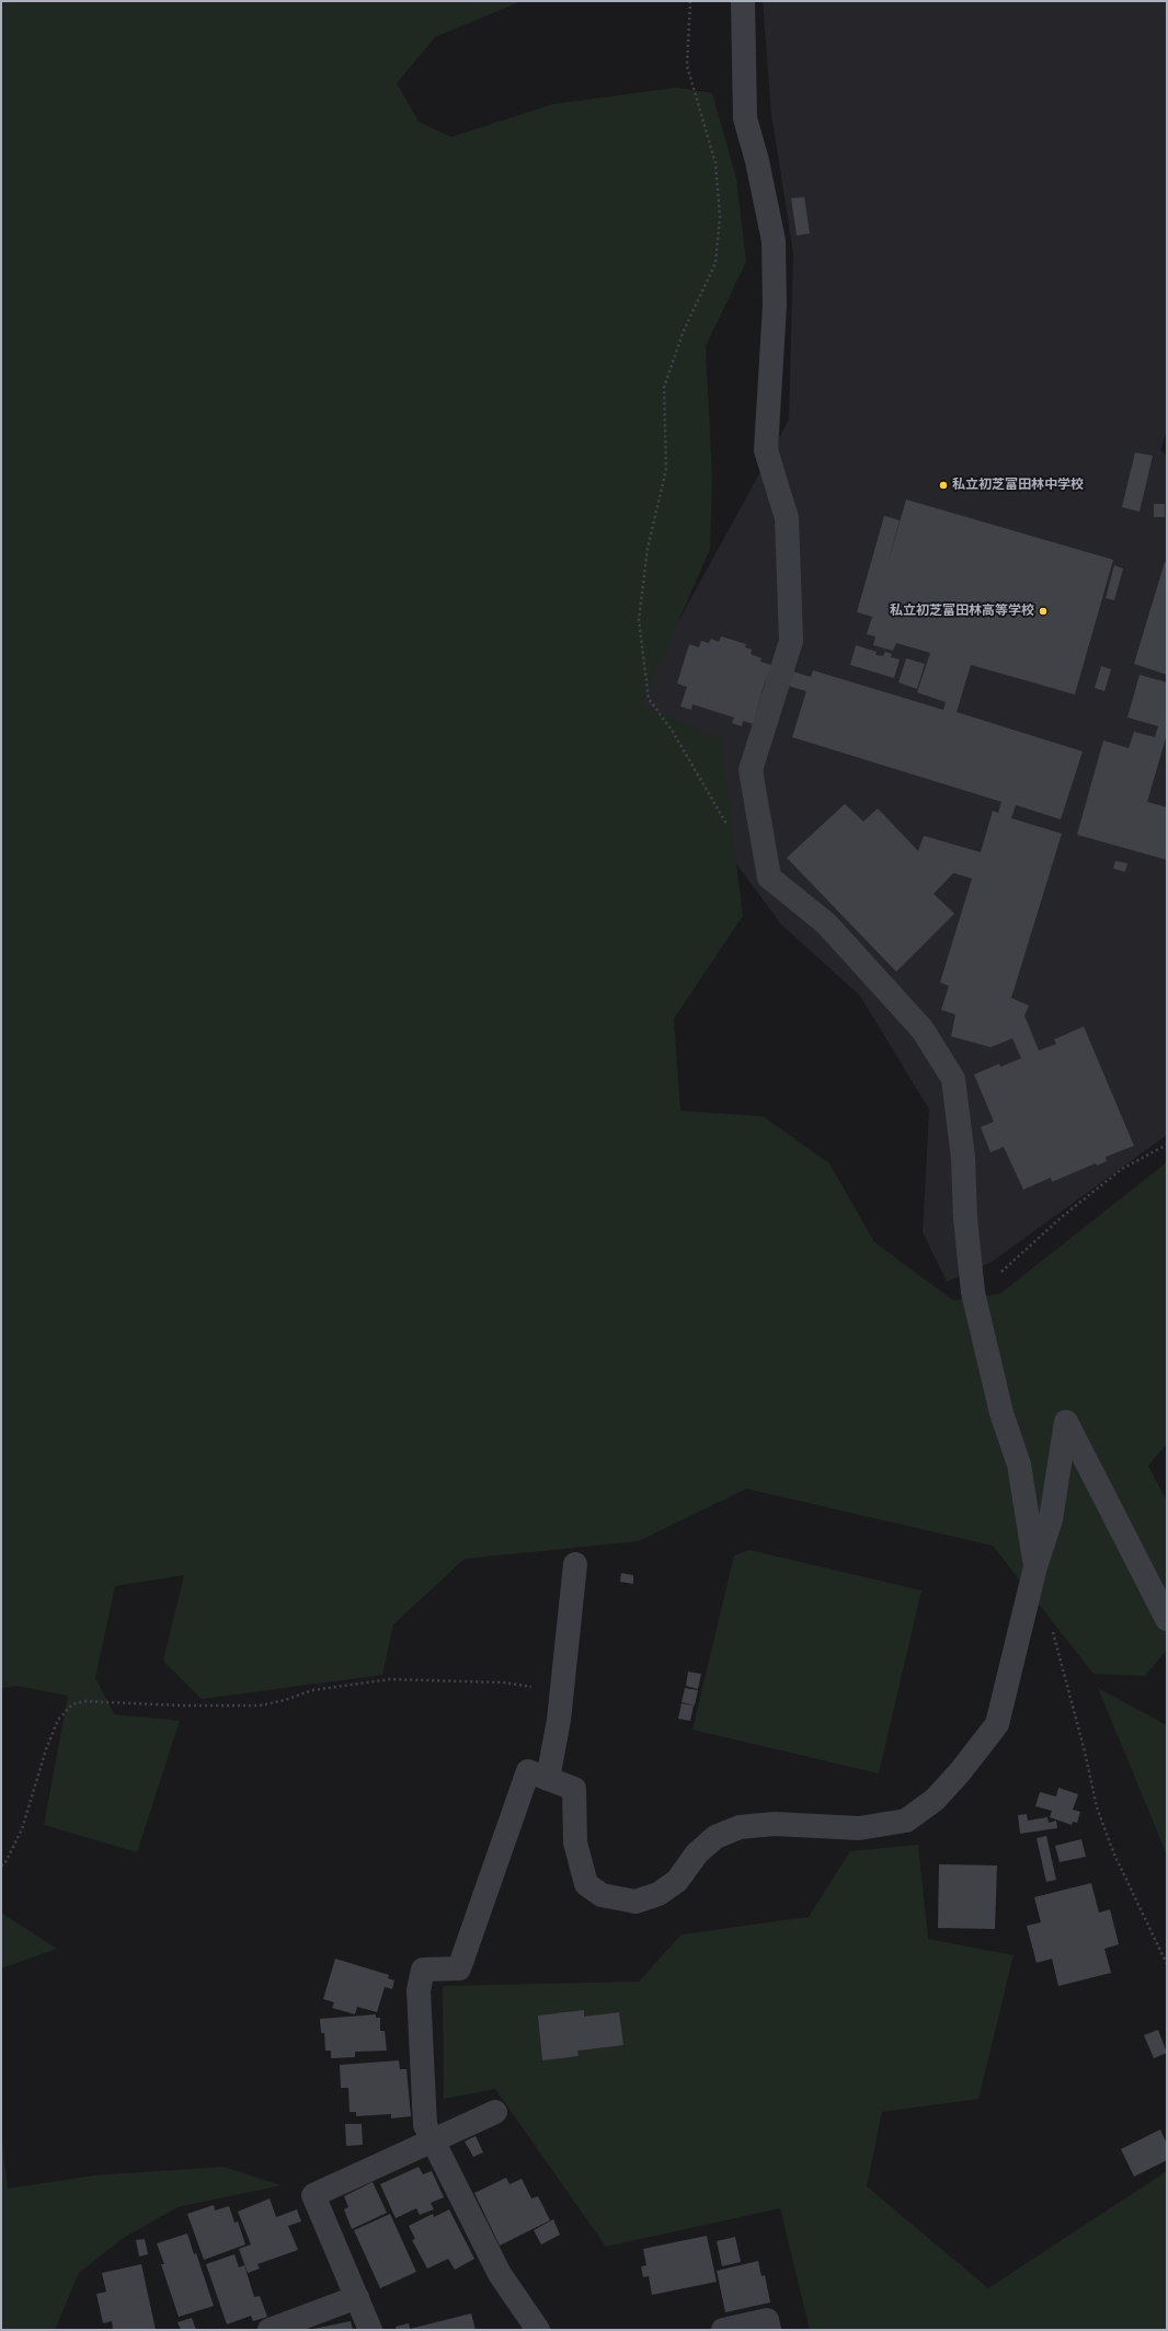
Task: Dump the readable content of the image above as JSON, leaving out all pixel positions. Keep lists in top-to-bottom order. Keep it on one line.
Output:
{"places":["私立初芝富田林中学校","私立初芝富田林高等学校"]}
